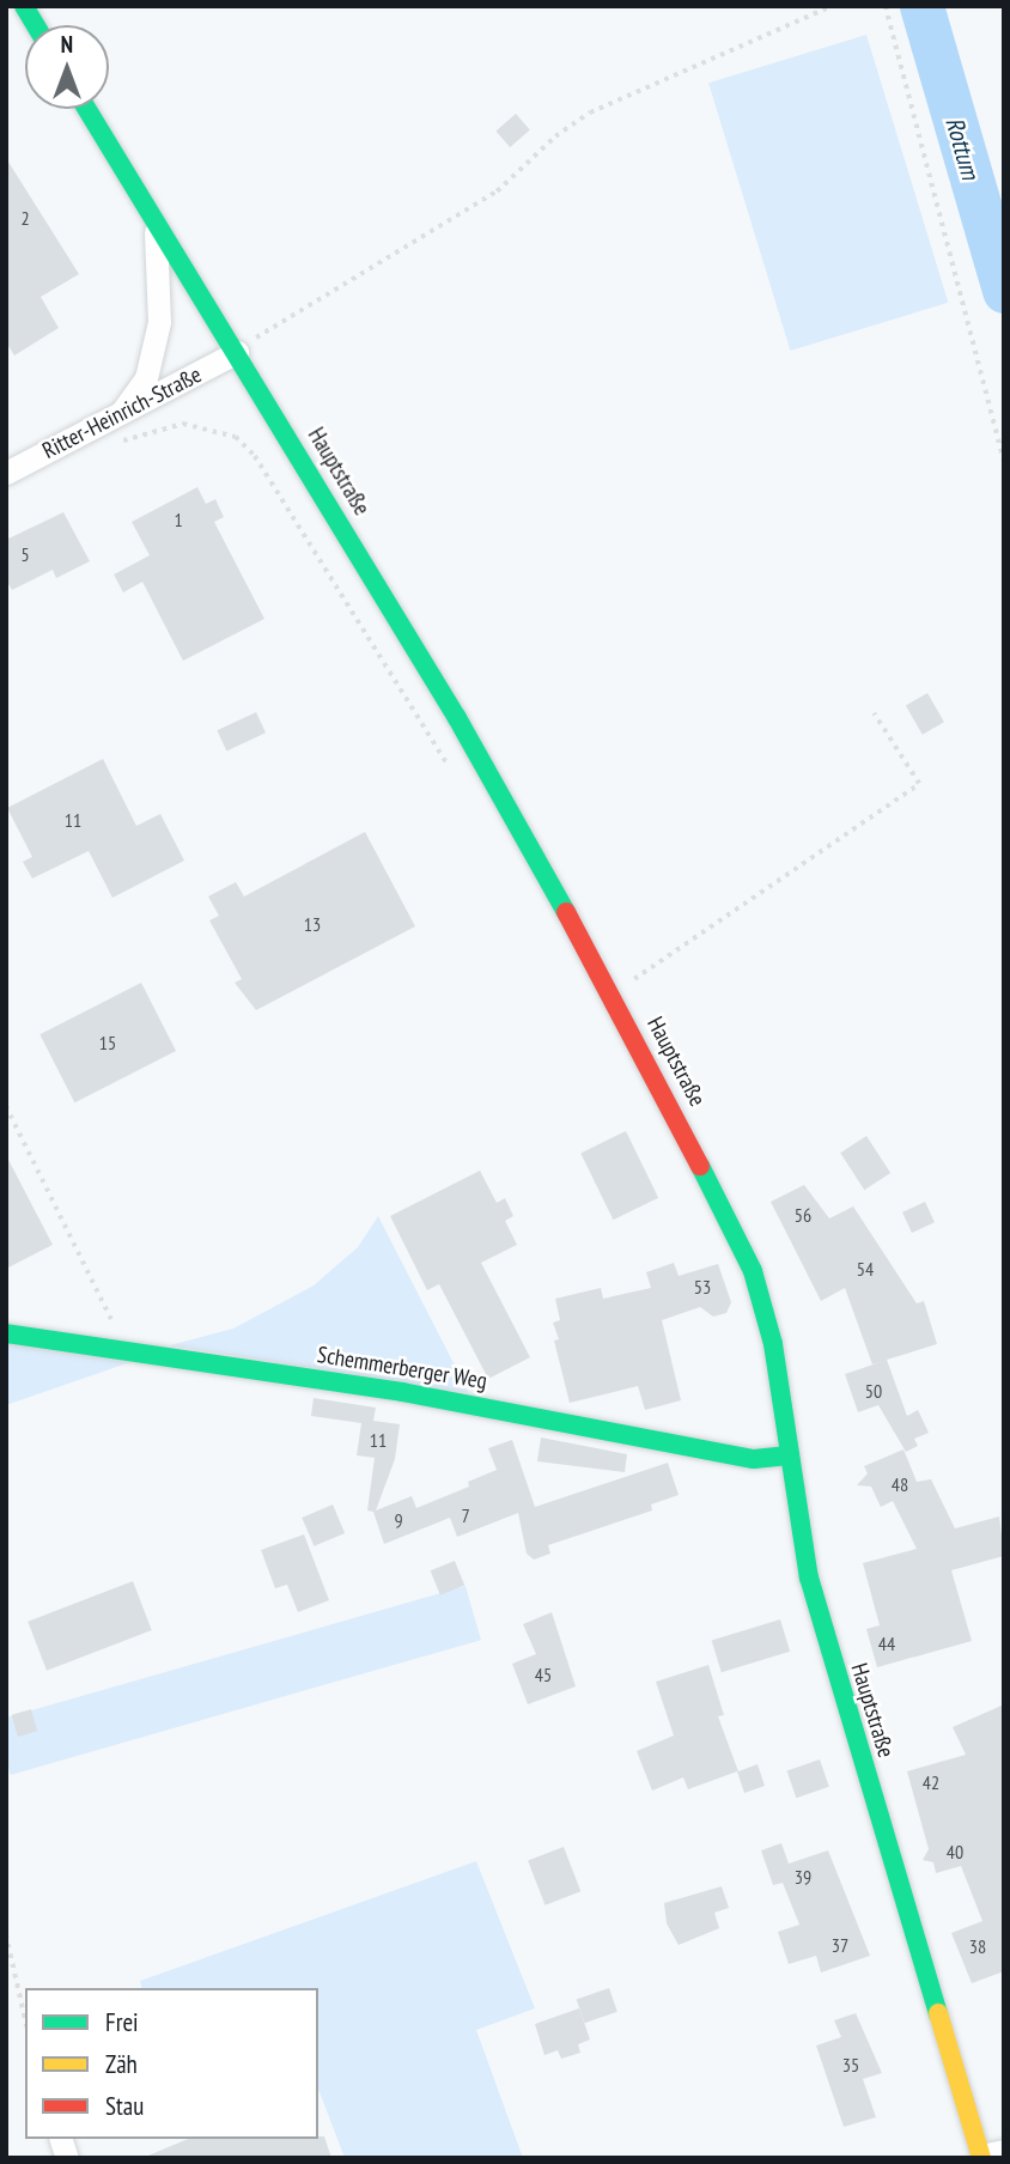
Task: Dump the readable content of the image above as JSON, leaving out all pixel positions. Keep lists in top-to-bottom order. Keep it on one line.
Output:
{"streets":{"main road":["Hauptstraße","Schemmerberger Weg"],"street":["Ritter-Heinrich-Straße"]},"crossings":[["Ritter-Heinrich-Straße","Hauptstraße"],["Hauptstraße","Schemmerberger Weg"]],"water":["Rottum"],"house_numbers":["2","1","5","11","13","15","56","54","53","50","11","48","7","9","44","45","42","40","39","37","38","35"],"legend":["Frei","Zäh","Stau"],"north":"top"}
